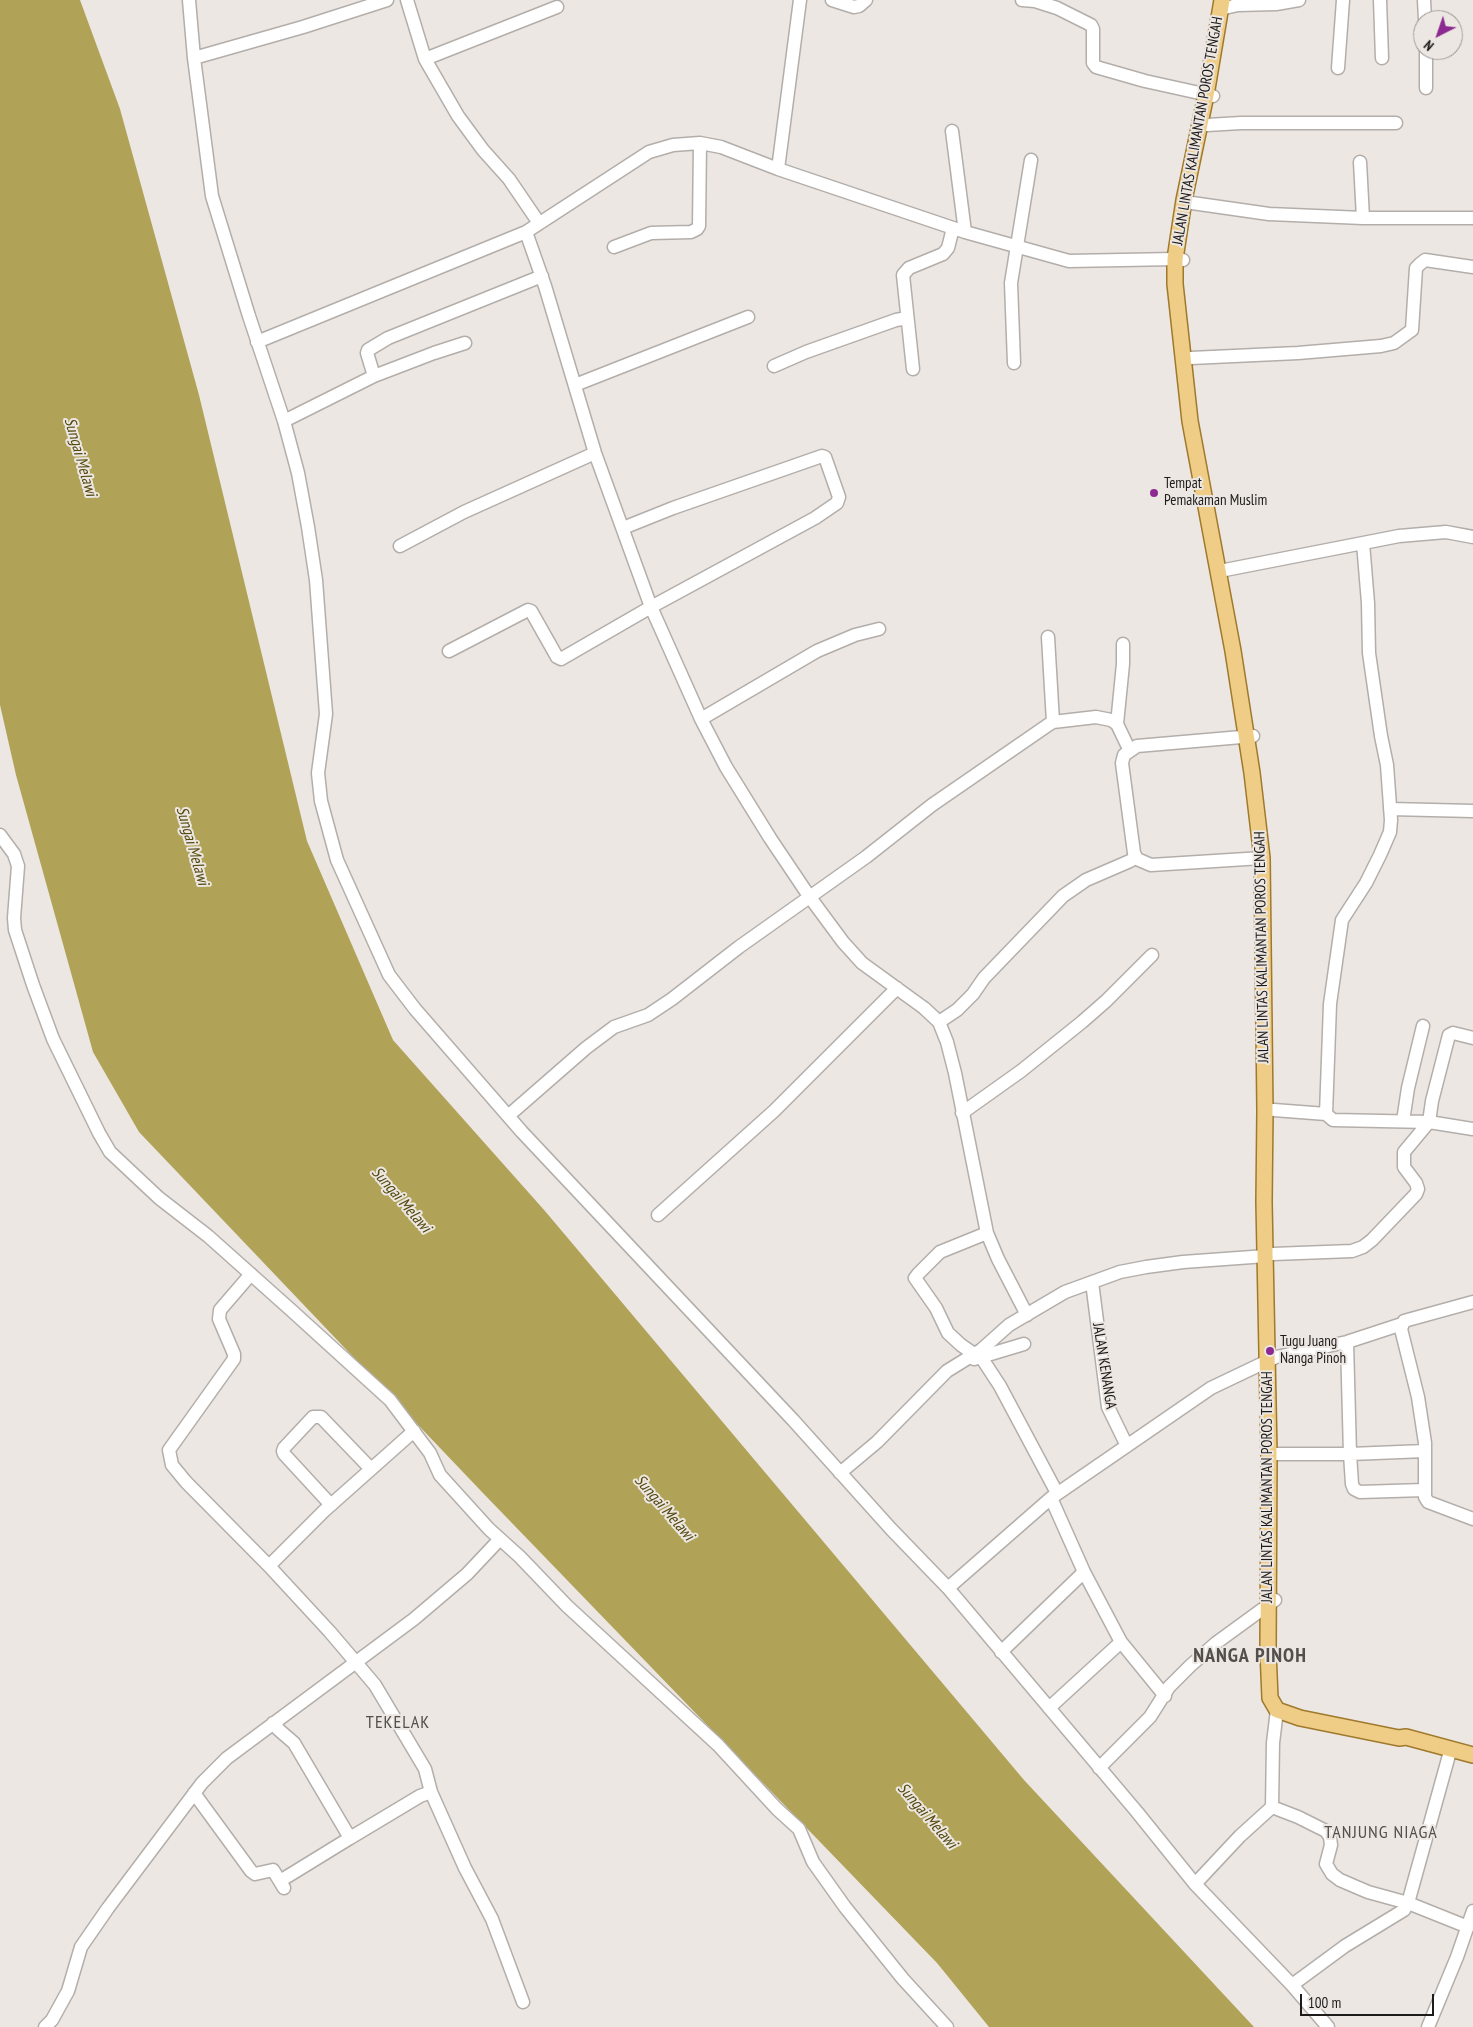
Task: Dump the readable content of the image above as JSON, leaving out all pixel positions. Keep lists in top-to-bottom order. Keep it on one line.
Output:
{"streets":{"main road":["JALAN LINTAS KALIMANTAN POROS TENGAH"],"street":["JALAN KENANGA"]},"districts":["NANGA PINOH","TEKELAK","TANJUNG NIAGA"],"water":["Sungai Melawi"],"places":["Tempat Pemakaman Muslim","Tugu Juang Nanga Pinoh"],"scale_bar":"100 m","north":"bottom left"}
